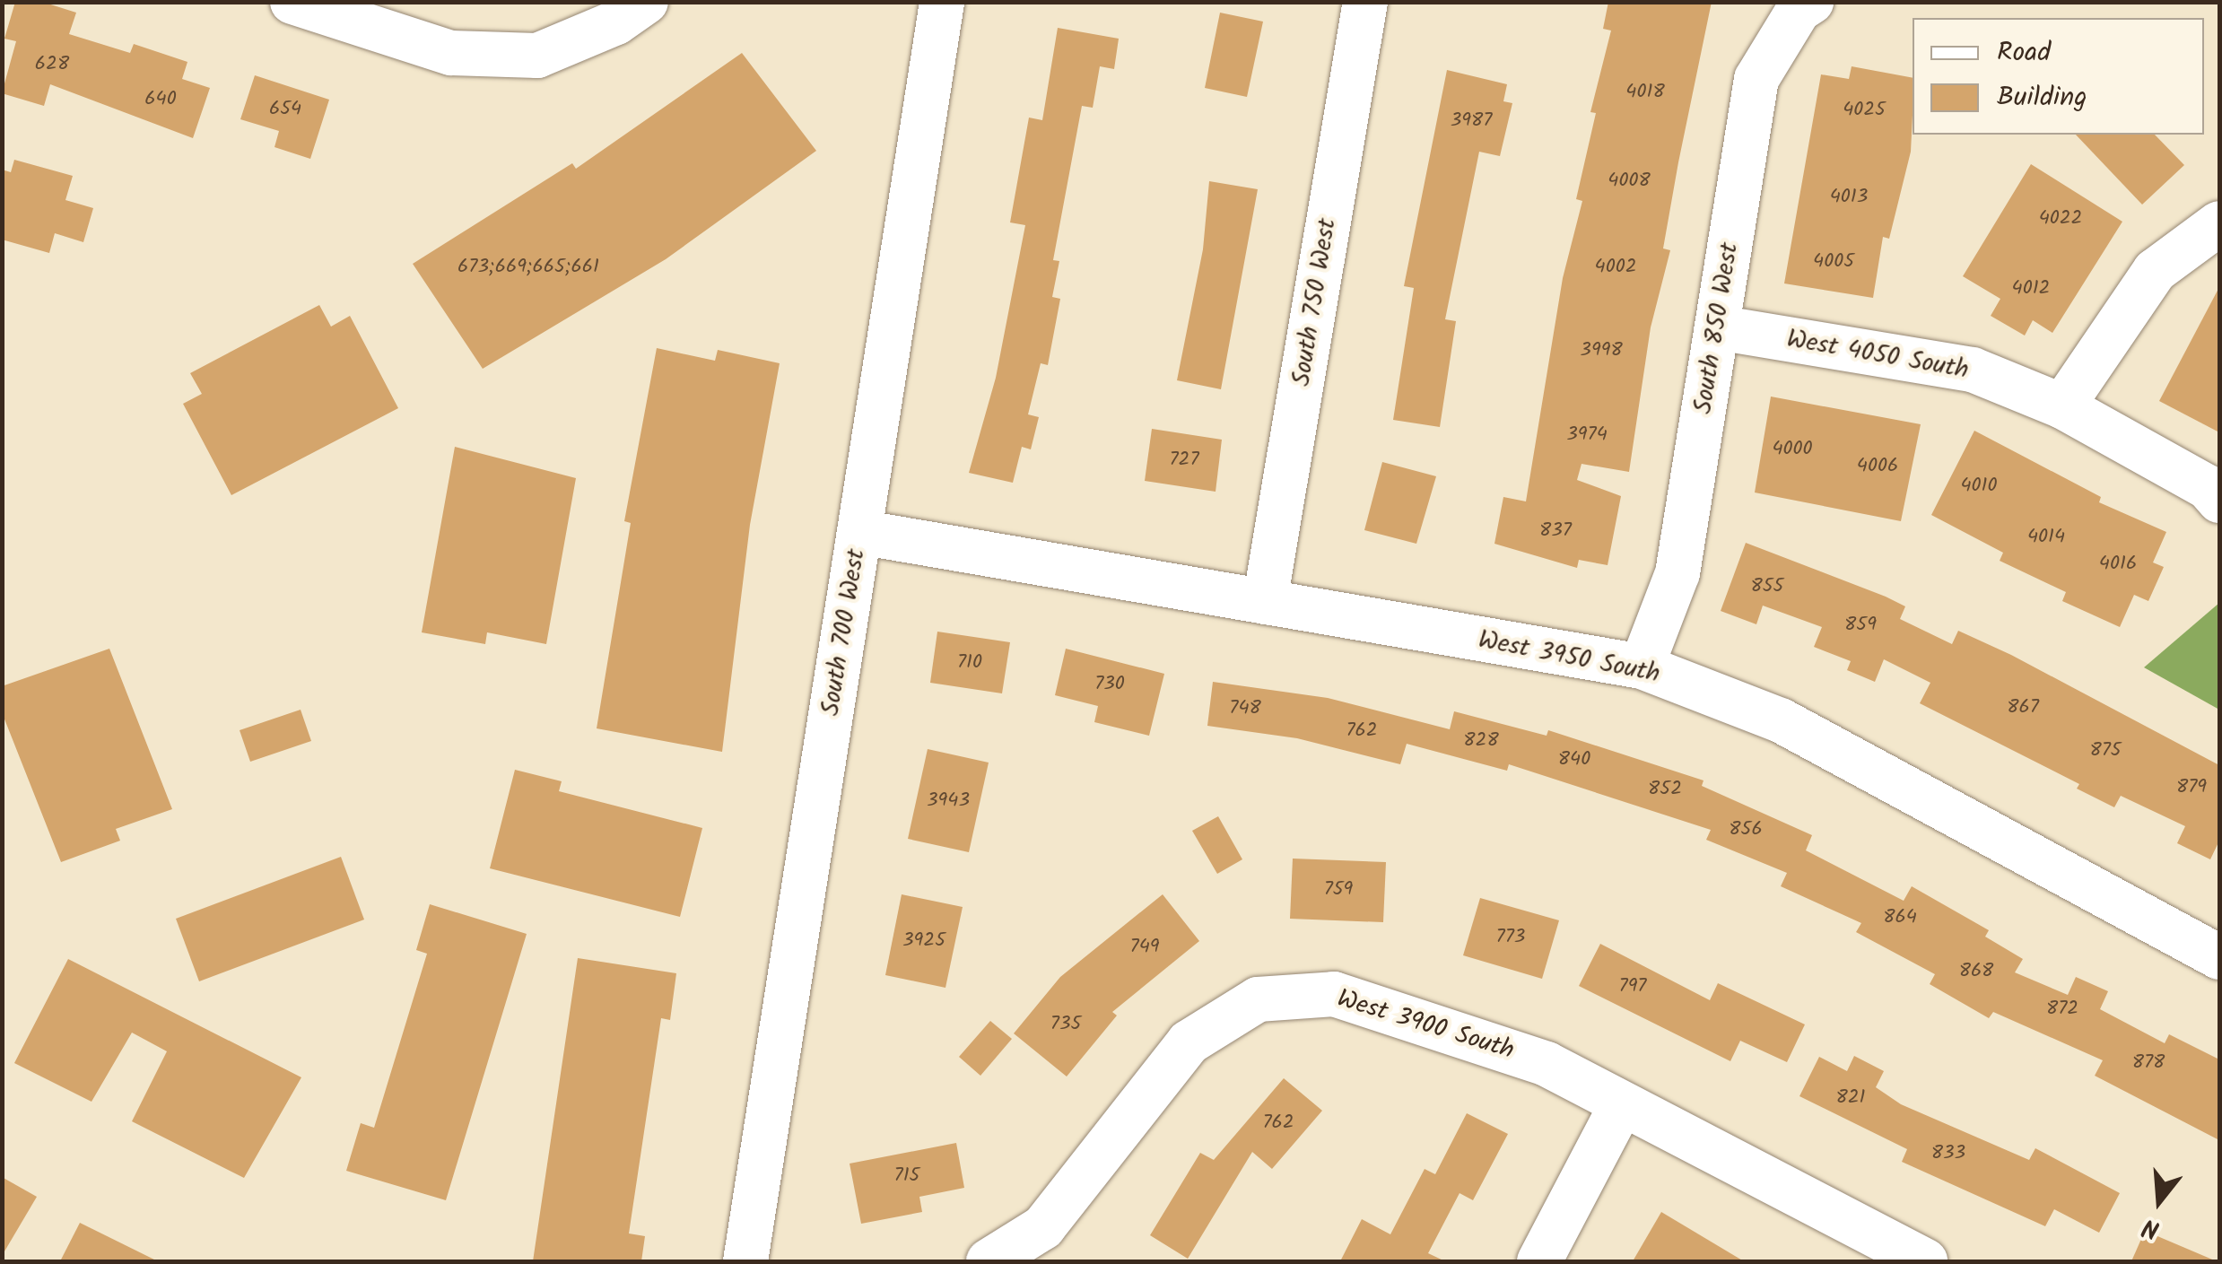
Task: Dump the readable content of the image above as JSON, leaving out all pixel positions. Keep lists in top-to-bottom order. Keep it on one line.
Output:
{"streets":{"street":["South 750 West","South 850 West","West 4050 South","South 700 West","West 3950 South","West 3900 South"]},"crossings":[["South 750 West","West 3950 South"],["South 850 West","West 4050 South"],["South 850 West","West 3950 South"],["South 700 West","West 3950 South"]],"house_numbers":["628","4018","640","654","4025","3987","4008","4013","4022","4005","673;669;665;661","4002","4012","3998","3974","4000","727","4006","4010","837","4014","4016","855","859","710","730","867","748","762","828","875","840","879","852","3943","856","759","864","773","3925","749","868","797","872","735","878","821","762","833","715"],"legend":["Road","Building"],"north":"bottom"}
